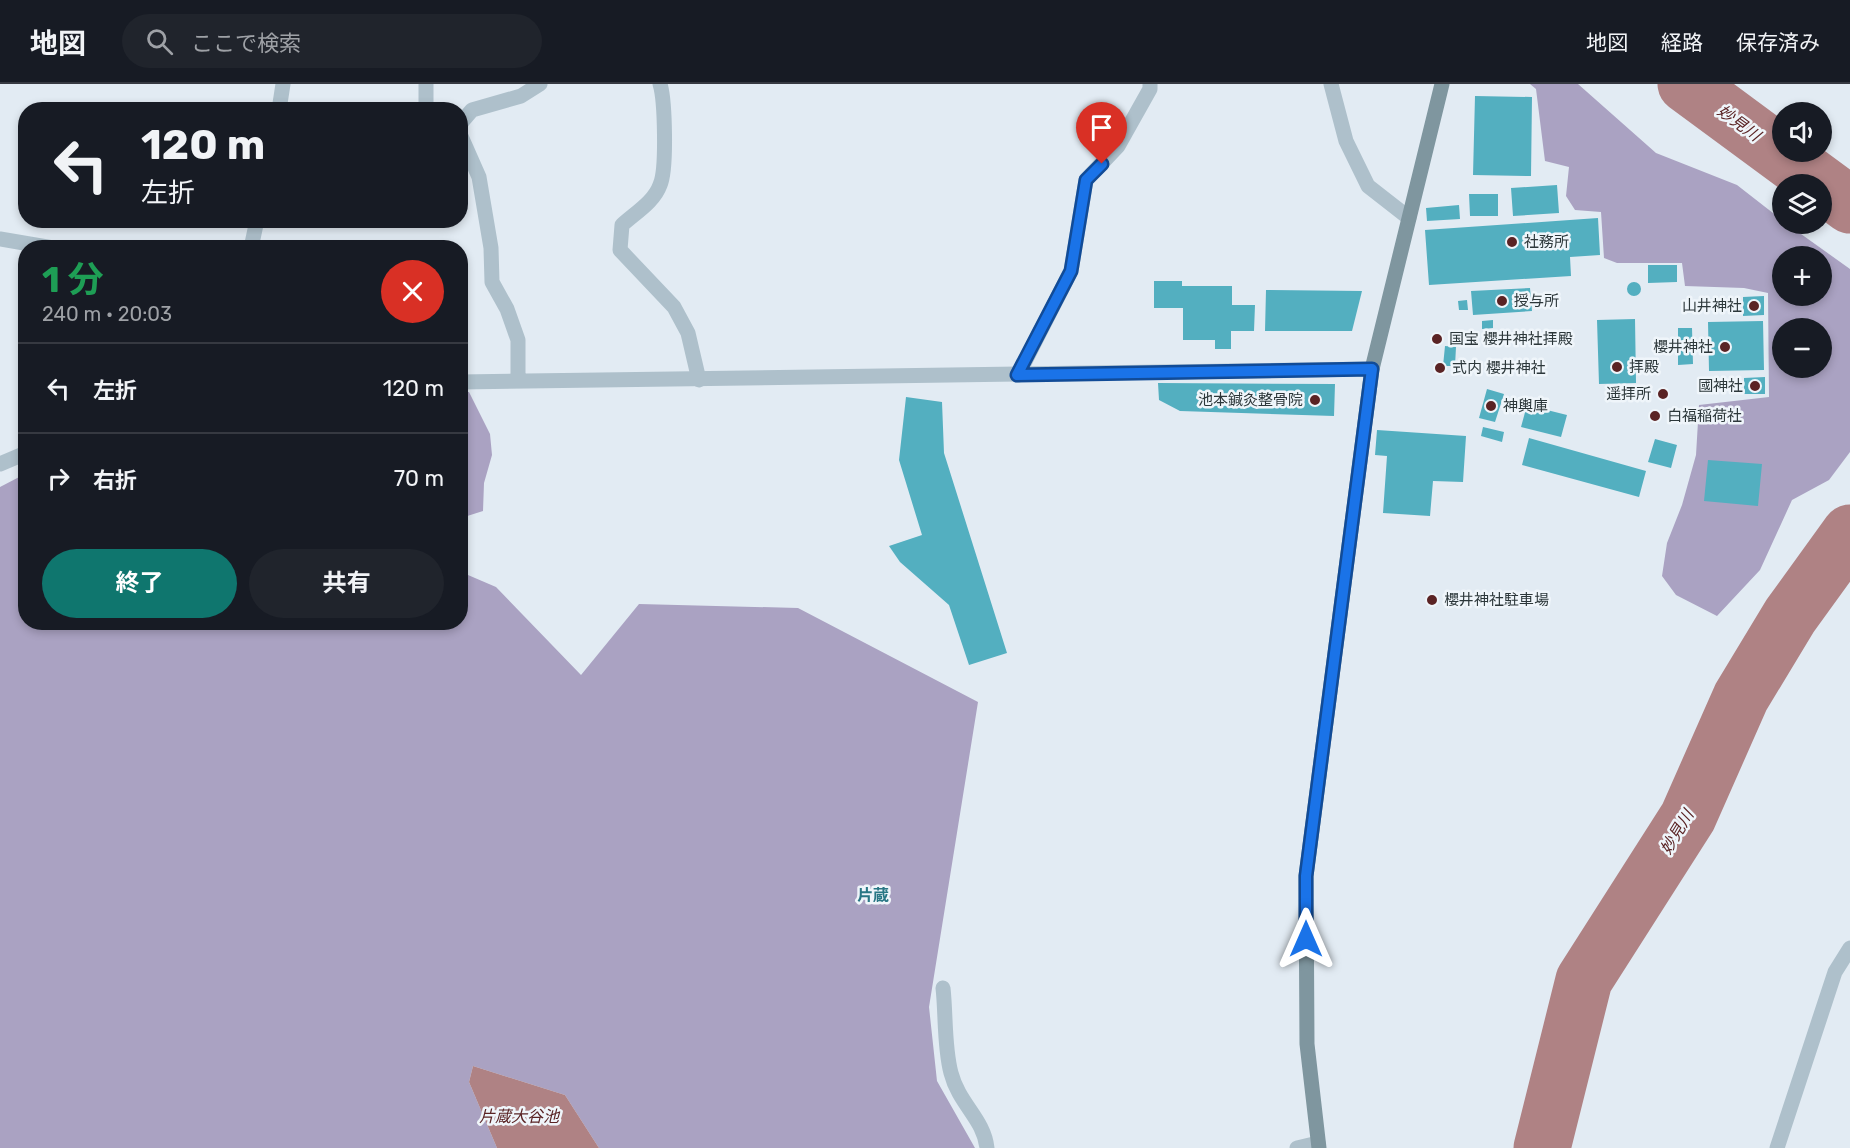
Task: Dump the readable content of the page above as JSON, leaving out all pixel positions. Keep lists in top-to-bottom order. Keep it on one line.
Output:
{"districts":["片蔵"],"water":["妙見川","片蔵大谷池"],"places":["社務所","授与所","山井神社","国宝 櫻井神社拝殿","櫻井神社","拝殿","式内 櫻井神社","國神社","遥拝所","池本鍼灸整骨院","神輿庫","白福稲荷社","櫻井神社駐車場"],"page":{"header":"地図","search":"ここで検索","nav":["地図","経路","保存済み"],"map_buttons":["+","−"],"turn":["120 m","左折"],"heading":["1 分","240 m · 20:03"],"list":[{"name":"左折","value":"120 m"},{"name":"右折","value":"70 m"}],"buttons":["終了","共有"]}}
